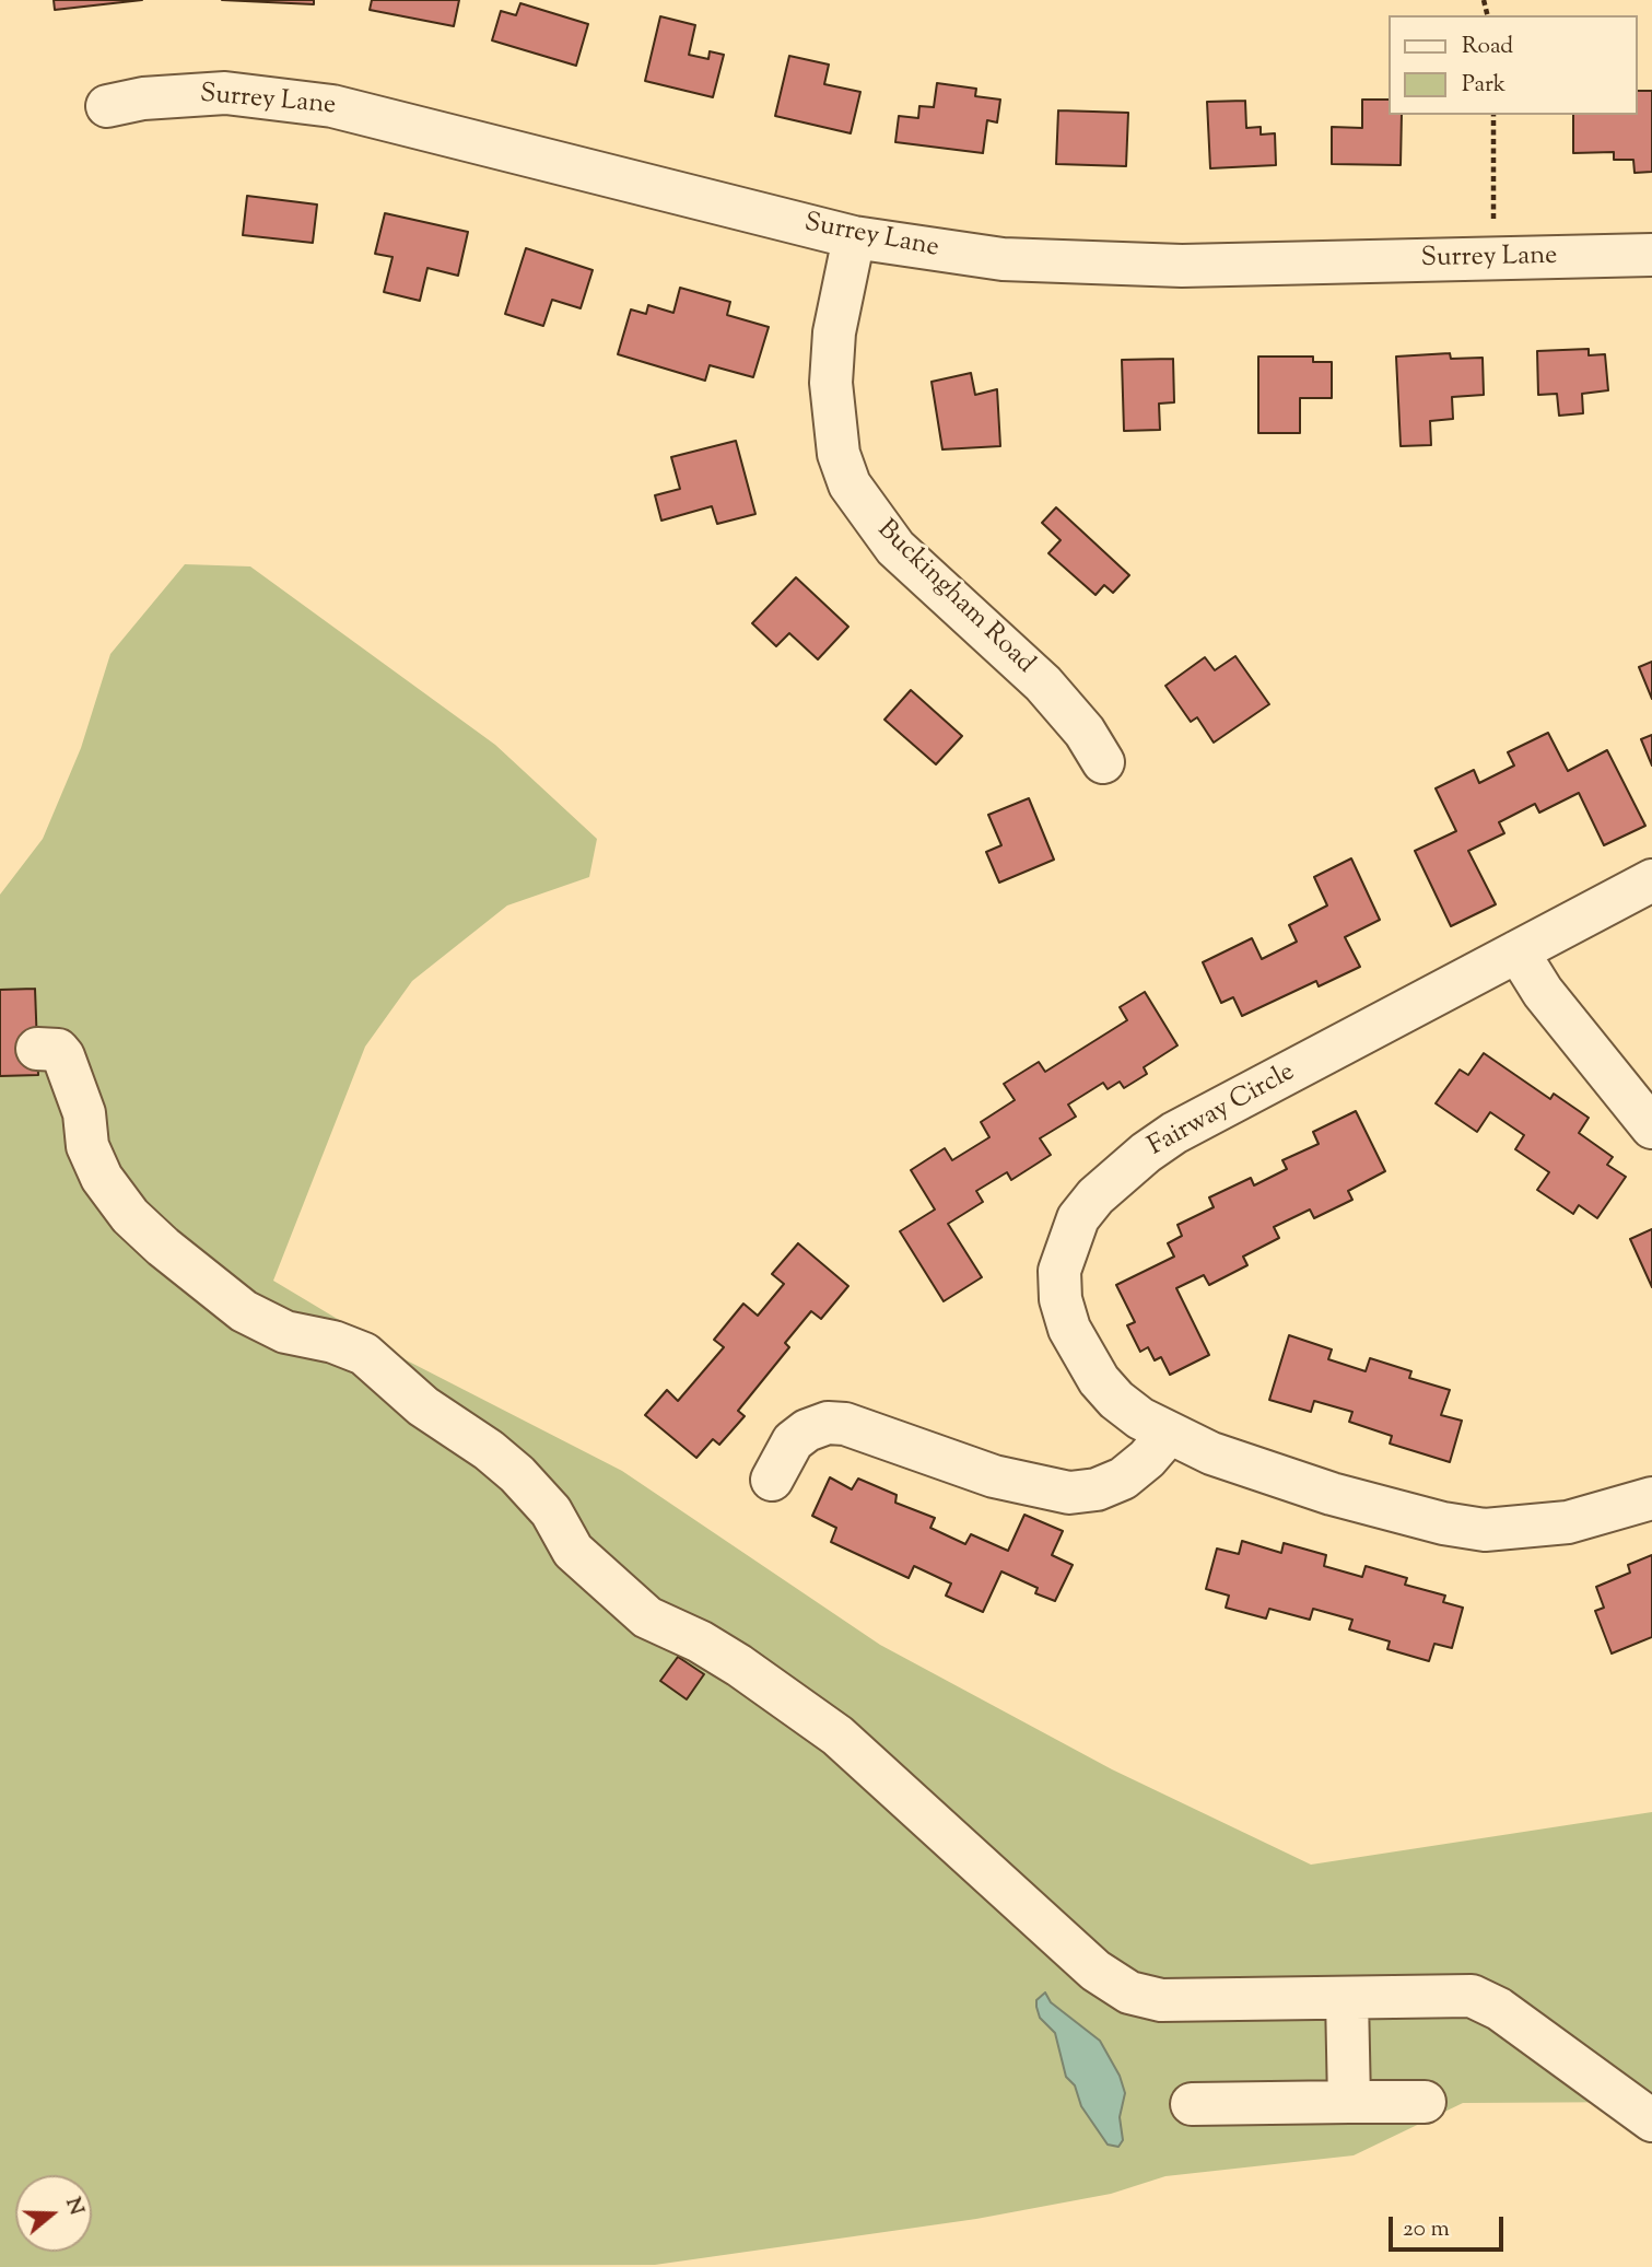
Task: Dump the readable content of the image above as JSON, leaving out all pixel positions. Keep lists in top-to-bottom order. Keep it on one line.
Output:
{"streets":{"street":["Surrey Lane","Buckingham Road","Fairway Circle"]},"crossings":[["Surrey Lane","Buckingham Road"]],"legend":["Road","Park"],"scale_bar":"20 m","north":"right"}
